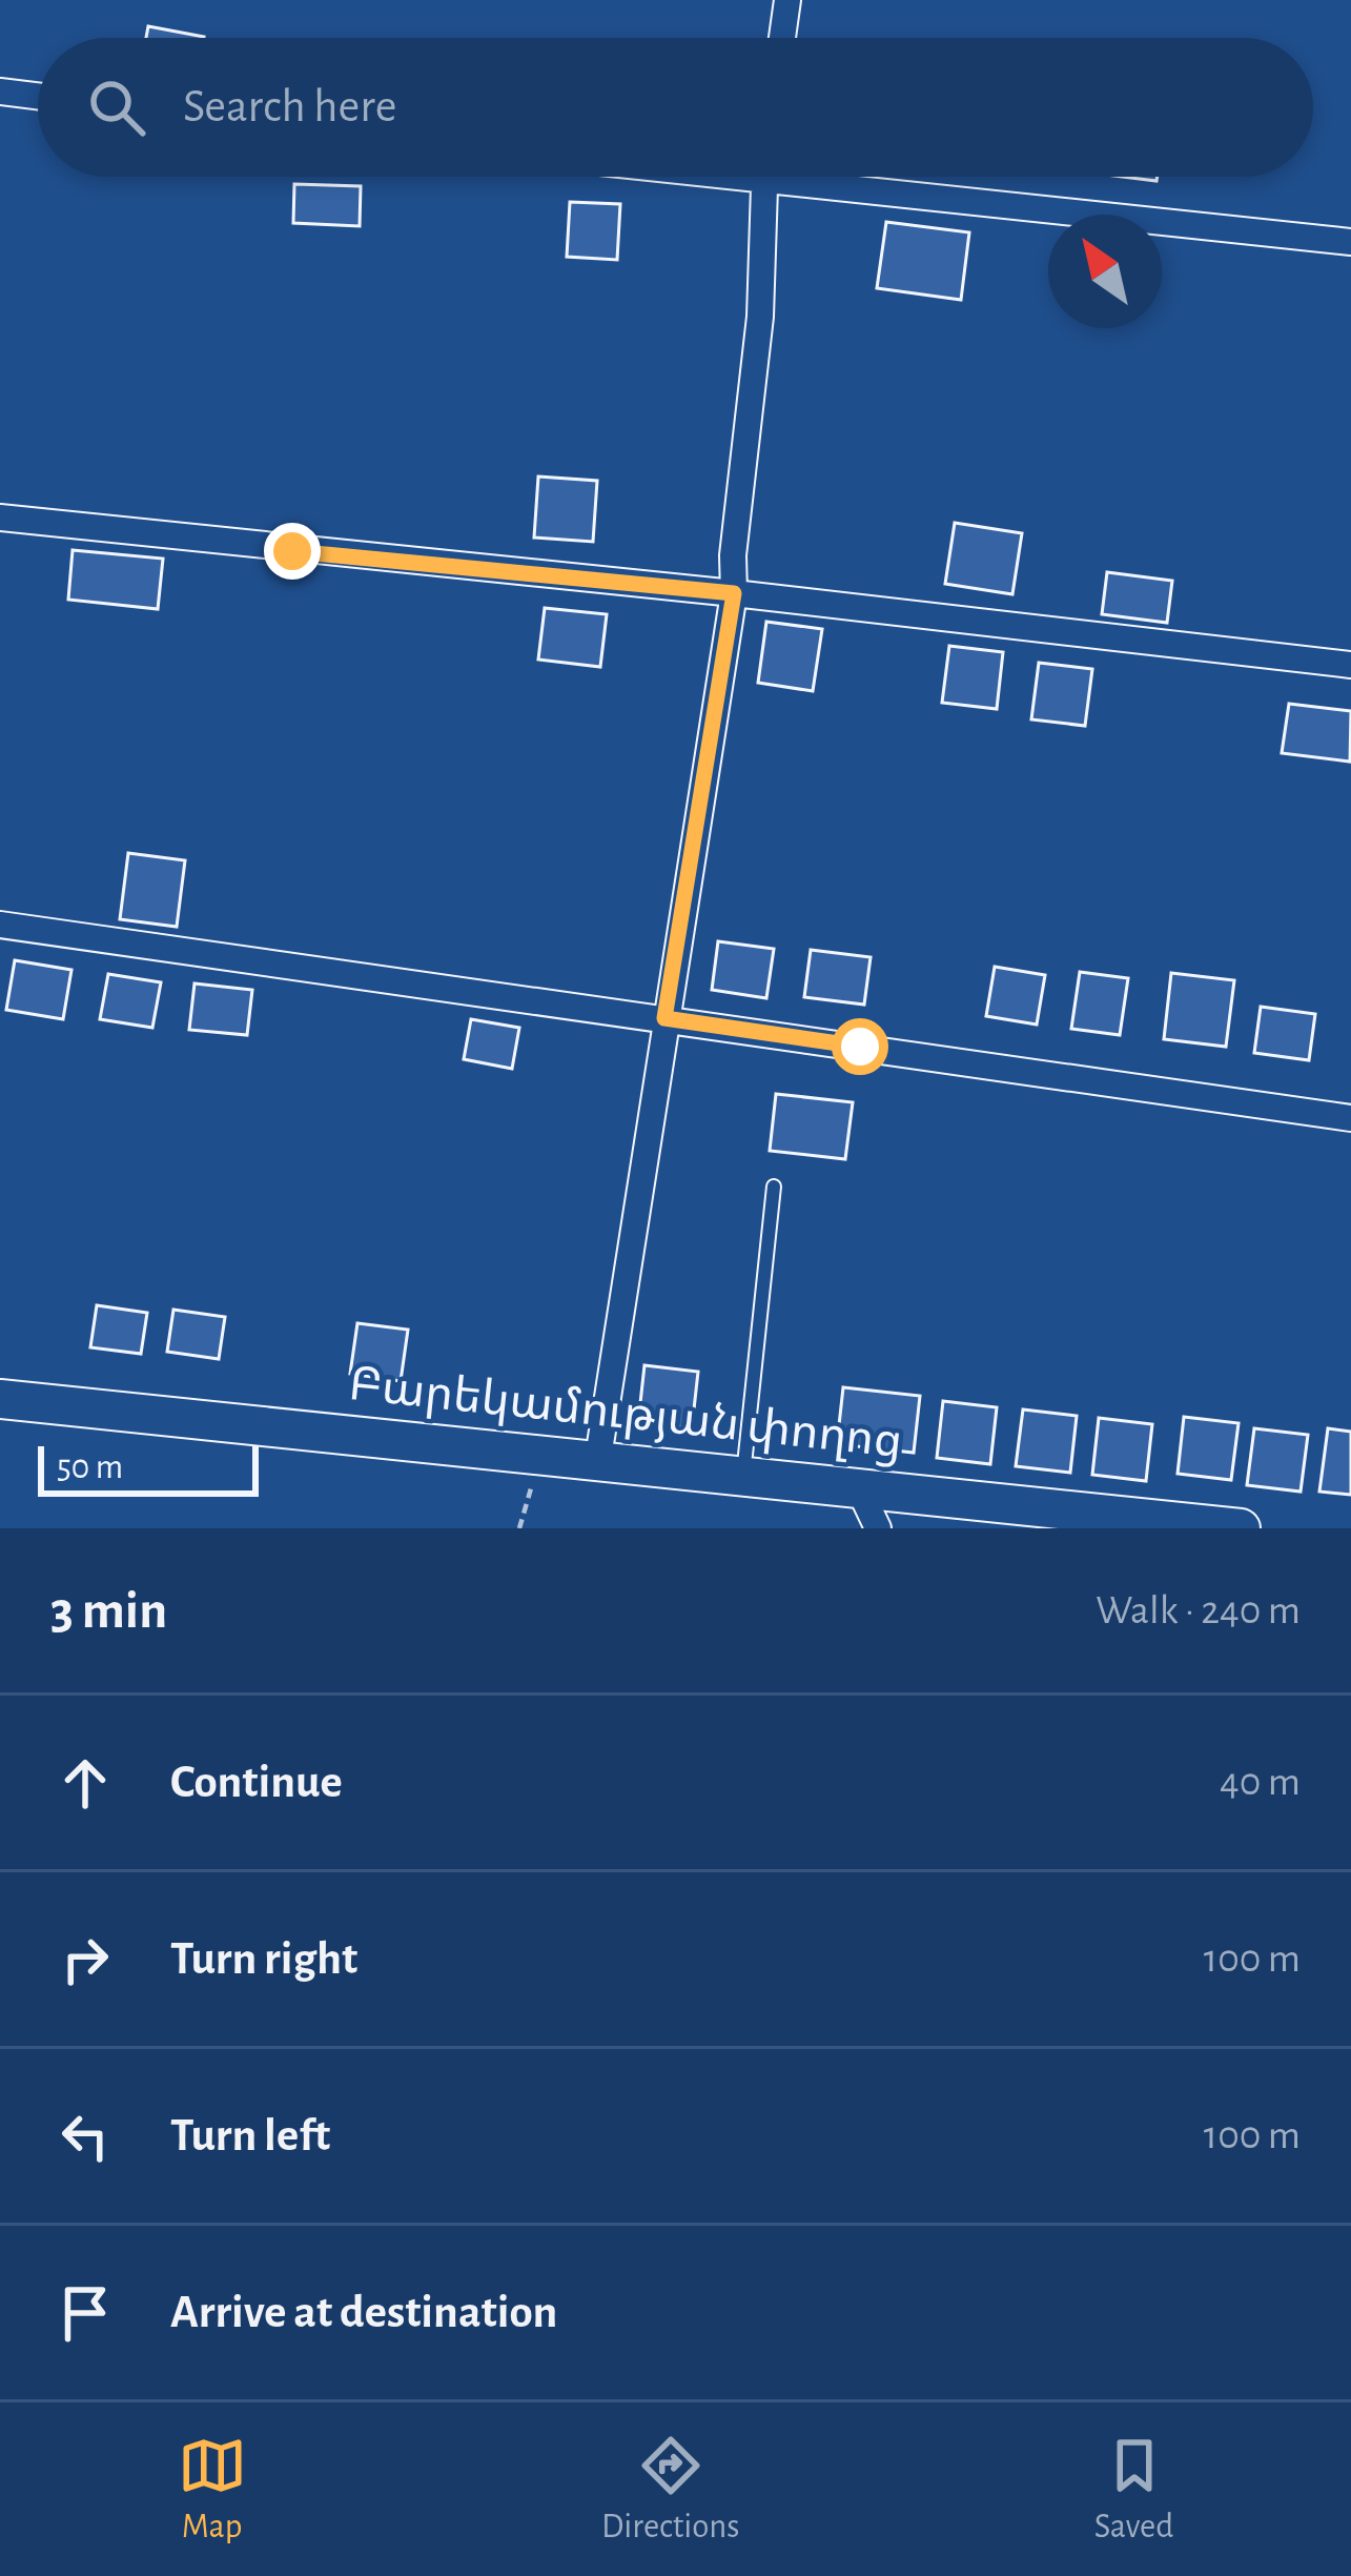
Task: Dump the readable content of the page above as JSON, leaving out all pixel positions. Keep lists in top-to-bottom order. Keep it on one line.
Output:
{"streets":{"main road":["Բարեկամության փողոց"]},"scale_bar":"50 m","north":"top left","page":{"search":"Search here","scale":"50 m","heading":["3 min","Walk · 240 m"],"list":[["Continue","40 m"],["Turn right","100 m"],["Turn left","100 m"],"Arrive at destination"],"nav":["Map","Directions","Saved"]}}
